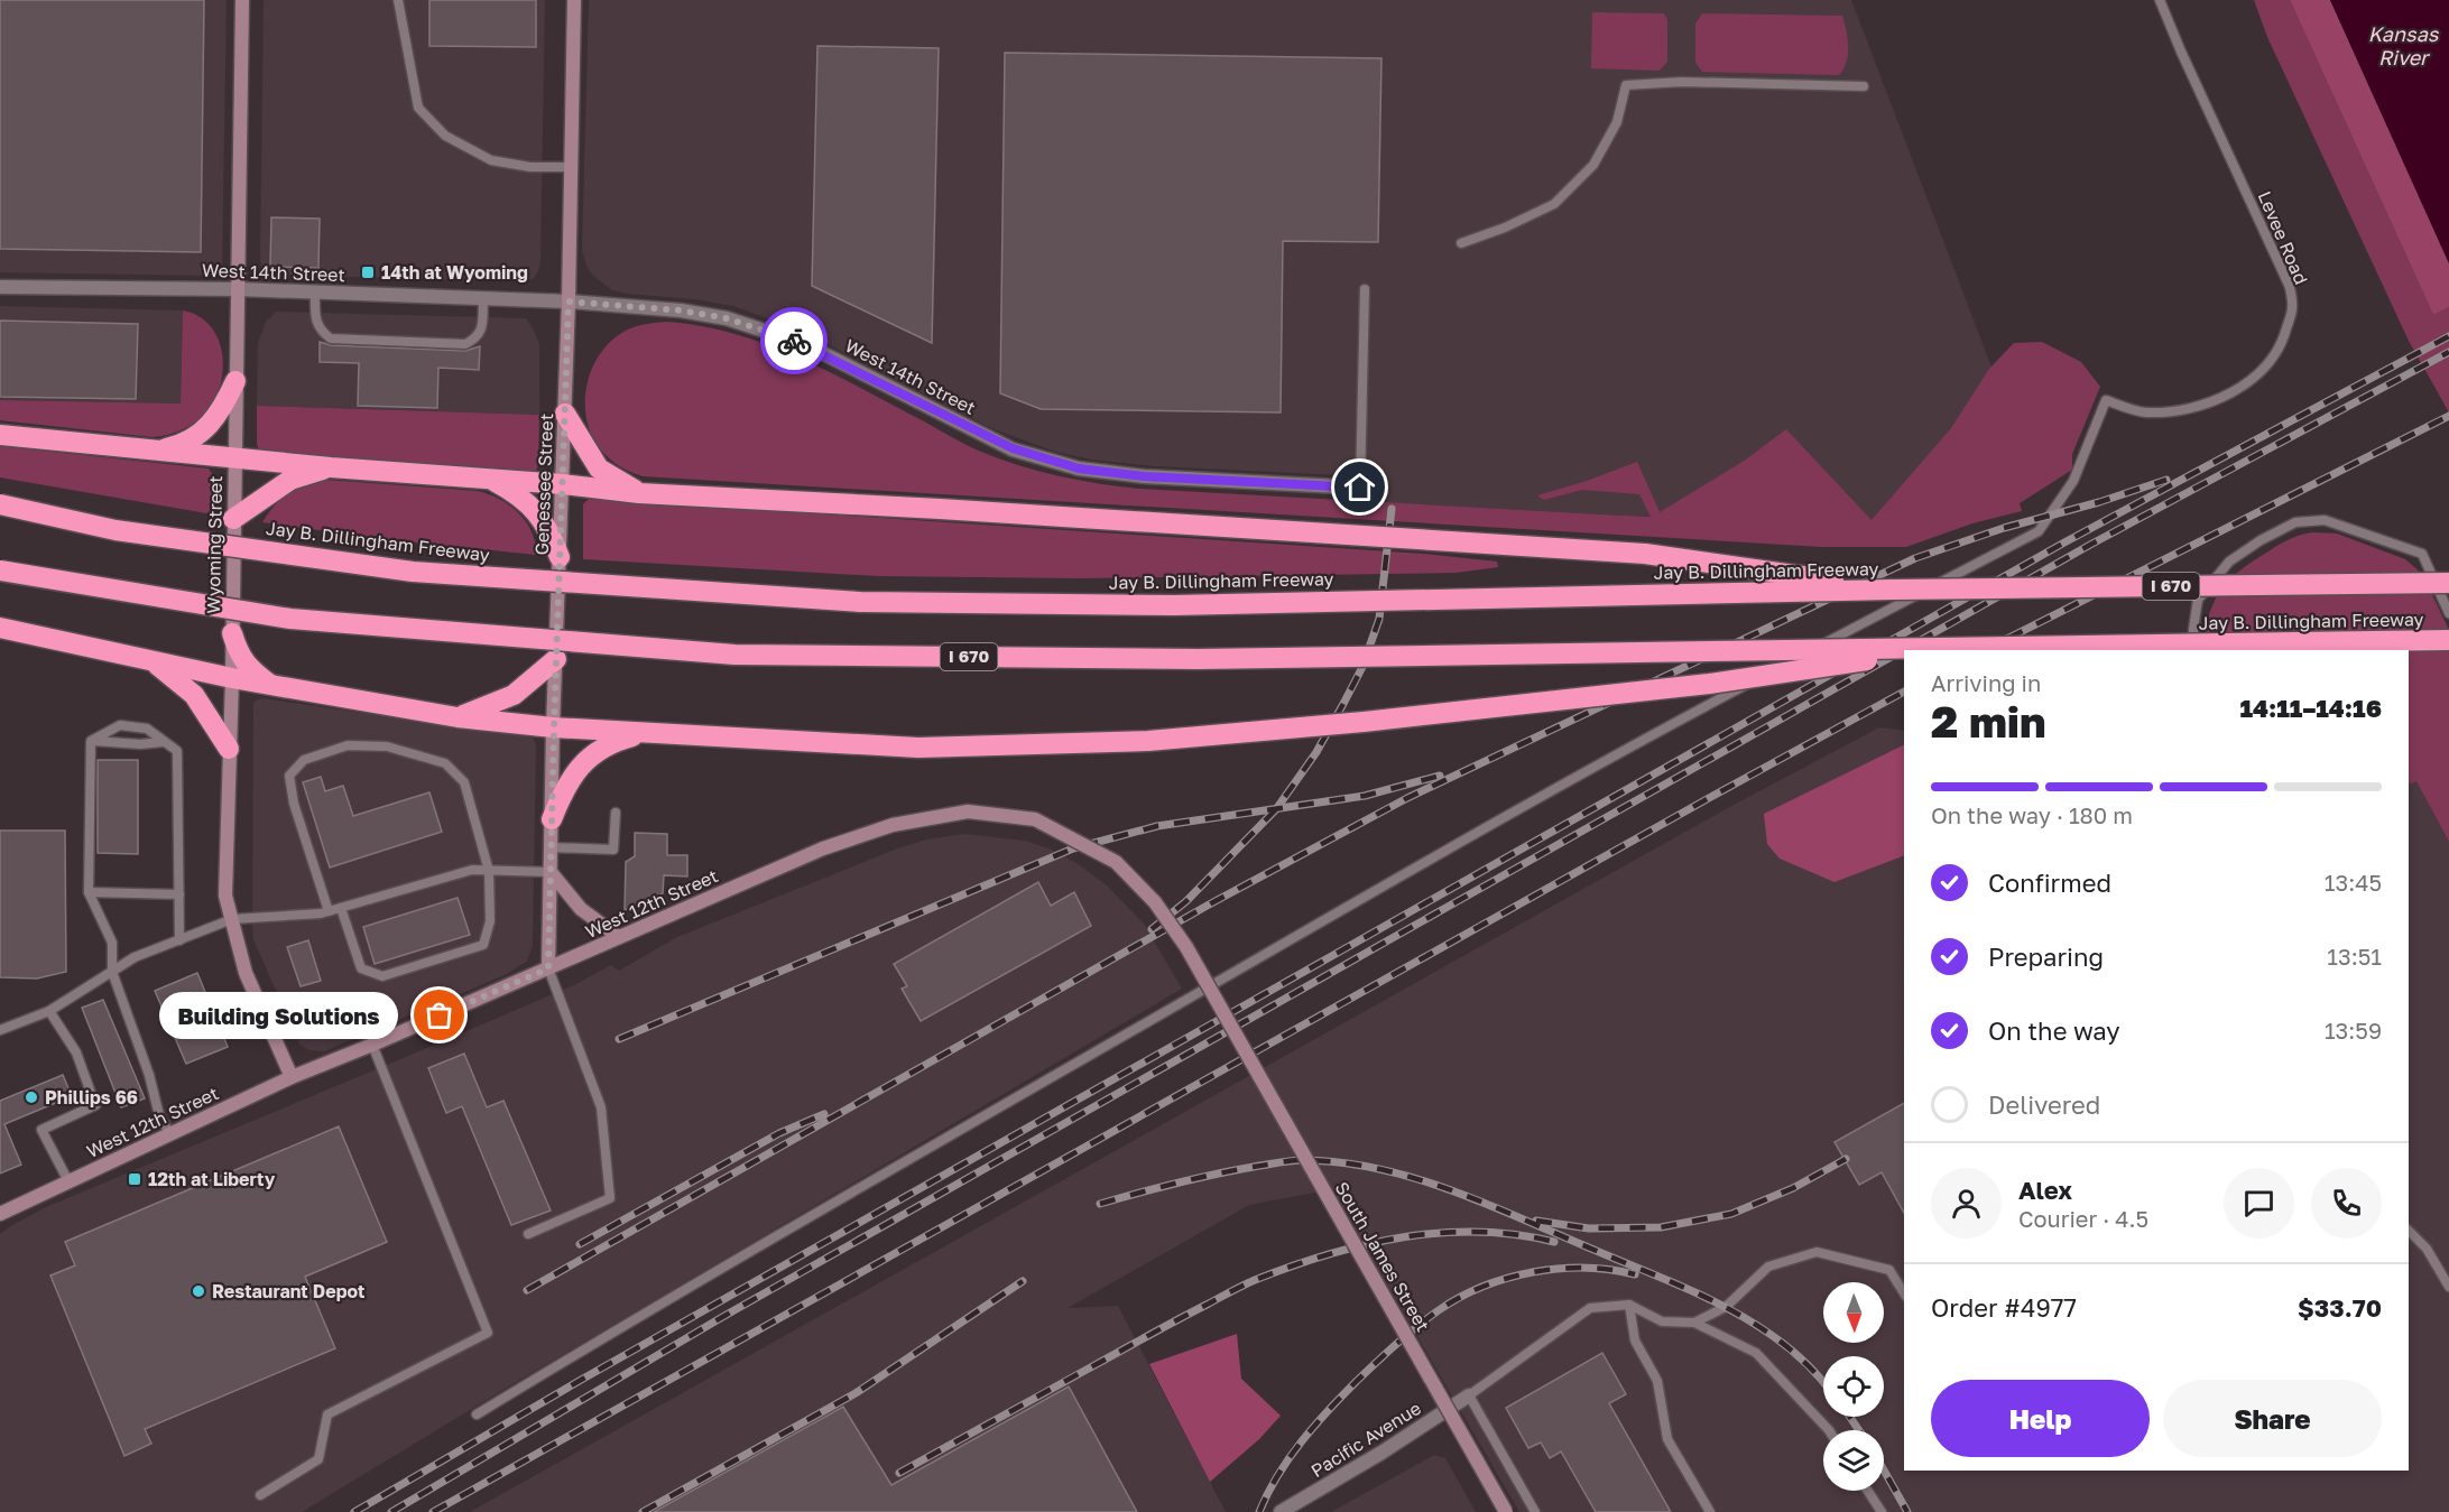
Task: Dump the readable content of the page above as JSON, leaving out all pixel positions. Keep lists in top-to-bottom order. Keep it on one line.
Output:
{"streets":{"highway":["Jay B. Dillingham Freeway","I 670"],"main road":["Genessee Street","Wyoming Street","West 12th Street","South James Street"],"street":["West 14th Street","Pacific Avenue"],"lane":["Levee Road"]},"crossings":[["West 14th Street","Genessee Street"],["West 14th Street","Wyoming Street"],["Genessee Street","West 12th Street"],["Wyoming Street","West 12th Street"],["West 12th Street","South James Street"]],"water":["Kansas River"],"places":{"transit":["14th at Wyoming","12th at Liberty"],"other":["Building Solutions","Phillips 66","Restaurant Depot"]},"north":"bottom","page":{"heading":["2 min","Arriving in","14:11–14:16"],"panel":["Alex","Courier · 4.5","Order #4977","$33.70"],"bar":"On the way · 180 m","list":[["Confirmed","13:45"],["Preparing","13:51"],["On the way","13:59"],"Delivered"],"bubble":"Building Solutions","buttons":["Help","Share"]}}
